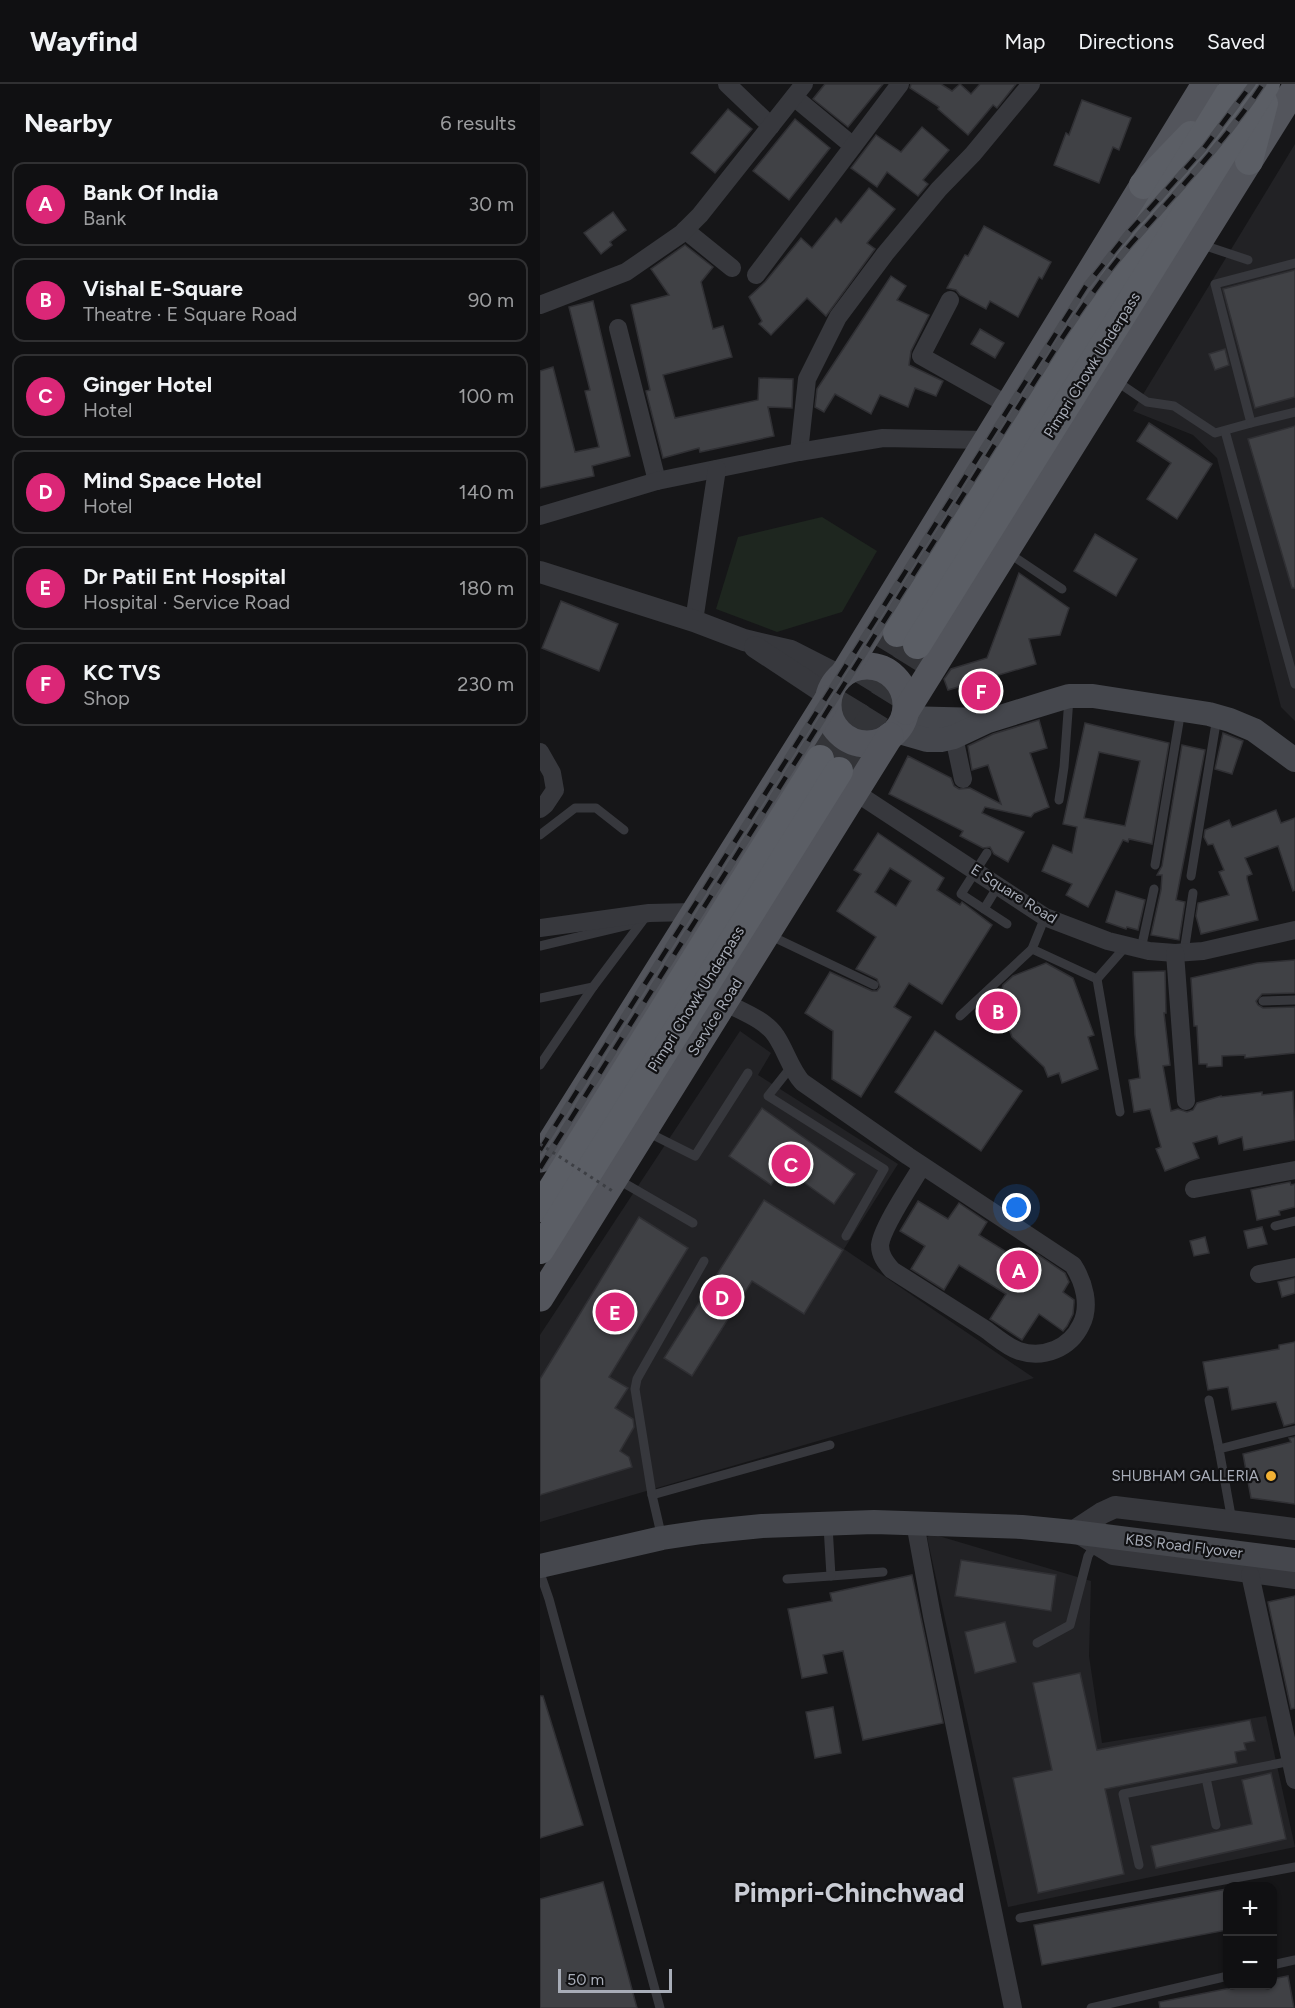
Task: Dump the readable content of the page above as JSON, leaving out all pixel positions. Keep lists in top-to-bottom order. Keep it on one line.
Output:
{"streets":{"highway":["Pimpri Chowk Underpass"],"main road":["Service Road","KBS Road Flyover"],"street":["E Square Road"]},"crossings":[["Pimpri Chowk Underpass","E Square Road"],["Pimpri Chowk Underpass","Service Road"],["E Square Road","Service Road"]],"districts":["Pimpri-Chinchwad"],"places":["SHUBHAM GALLERIA"],"scale_bar":"50 m","page":{"header":"Wayfind","nav":["Map","Directions","Saved"],"heading":["Nearby","6 results"],"list":[{"mark":"A","name":"Bank Of India","note":"Bank","value":"30 m"},{"mark":"B","name":"Vishal E-Square","note":"Theatre · E Square Road","value":"90 m"},{"mark":"C","name":"Ginger Hotel","note":"Hotel","value":"100 m"},{"mark":"D","name":"Mind Space Hotel","note":"Hotel","value":"140 m"},{"mark":"E","name":"Dr Patil Ent Hospital","note":"Hospital · Service Road","value":"180 m"},{"mark":"F","name":"KC TVS","note":"Shop","value":"230 m"}],"pins":["F","B","C","A","D","E"],"map_buttons":["+","−"],"scale":"50 m"}}
